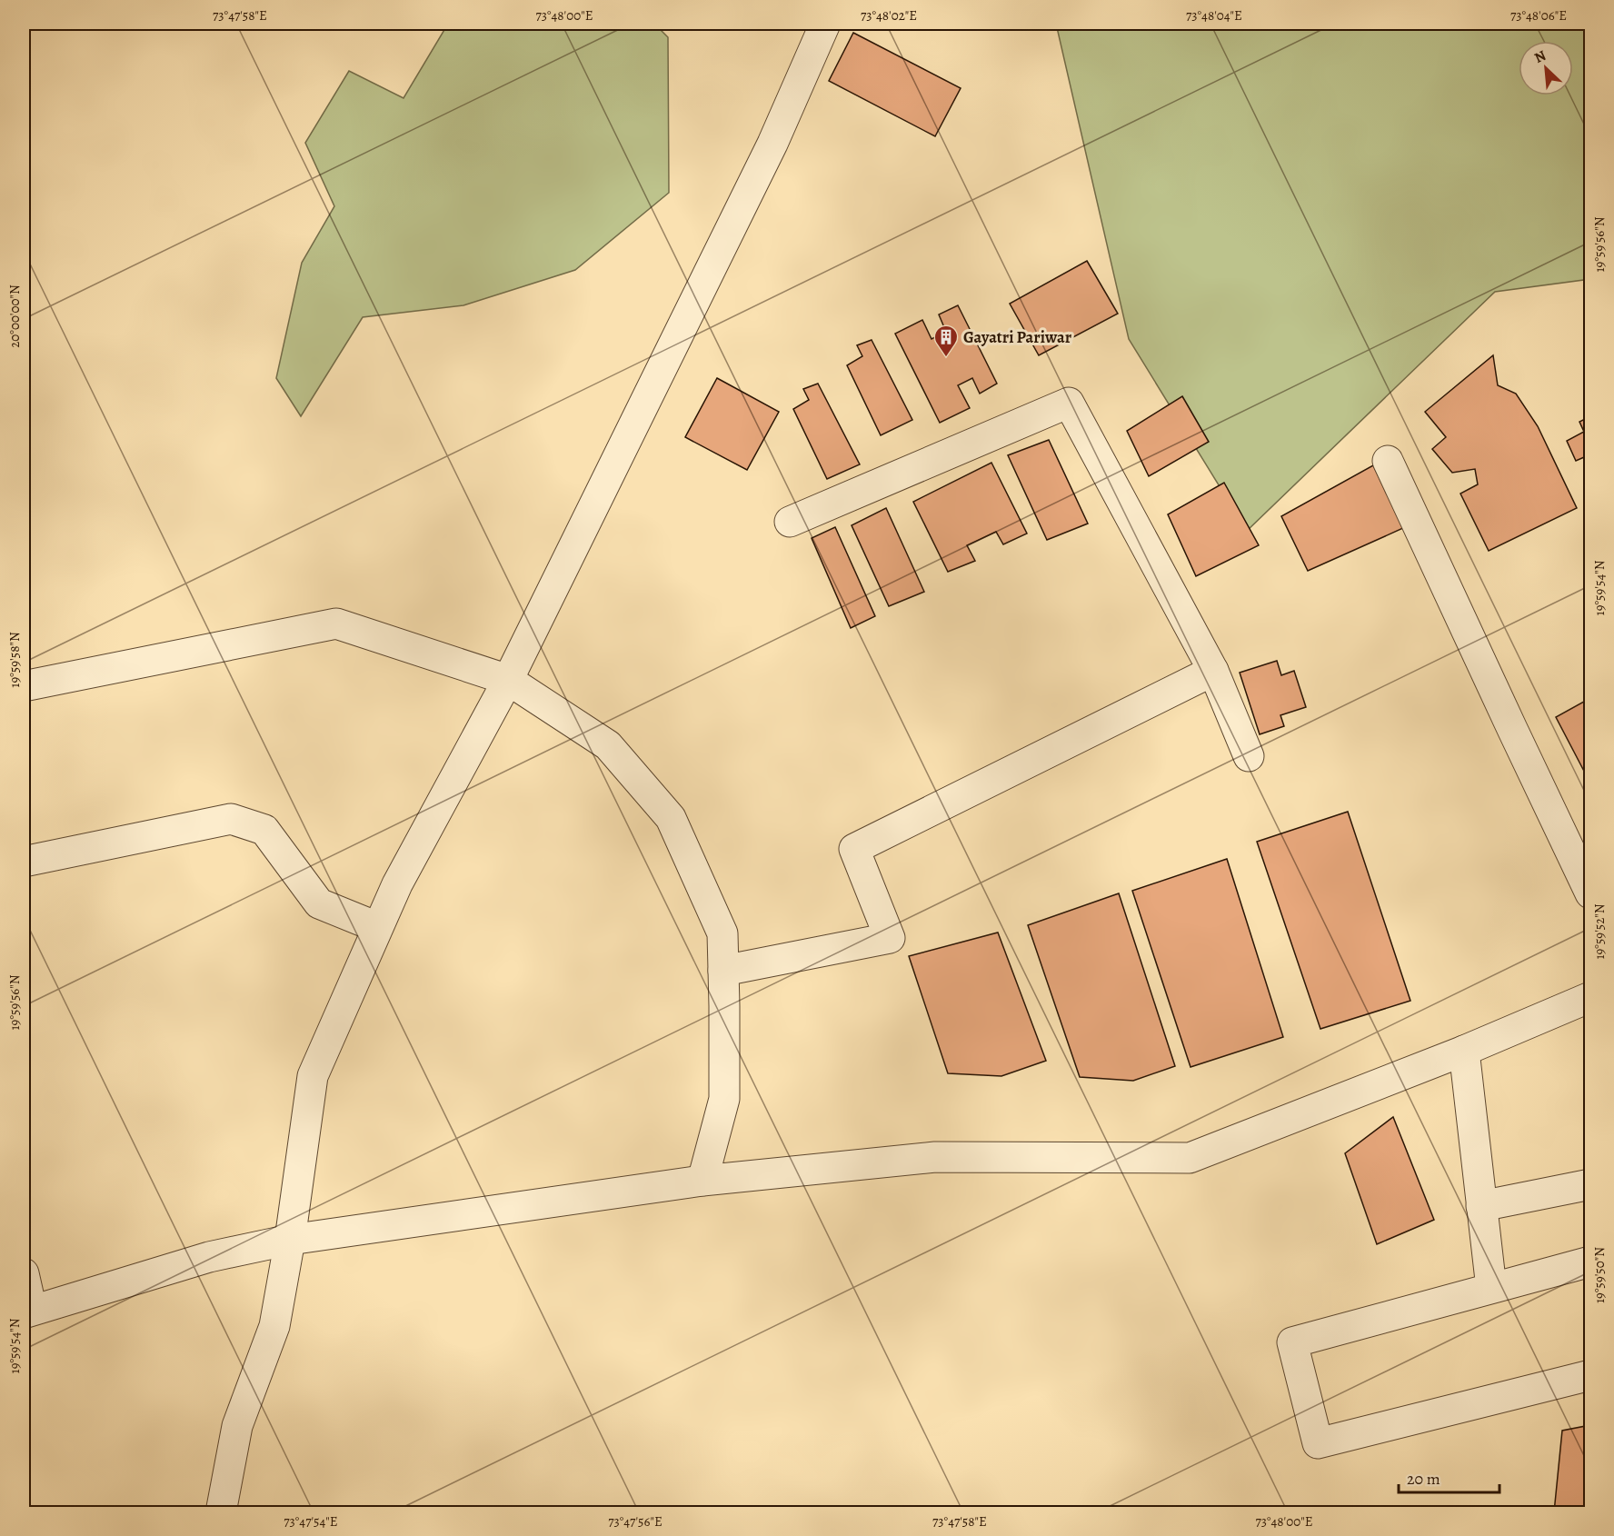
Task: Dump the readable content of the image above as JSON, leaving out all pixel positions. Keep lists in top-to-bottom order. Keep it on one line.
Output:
{"places":{"building":["Gayatri Pariwar"]},"scale_bar":"20 m","north":"top left","coordinates":["73°47'58\"E","73°48'00\"E","73°48'02\"E","73°48'04\"E","73°48'06\"E","19°59'56\"N","20°00'00\"N","19°59'54\"N","19°59'58\"N","19°59'52\"N","19°59'50\"N","73°47'54\"E","73°47'56\"E"]}
